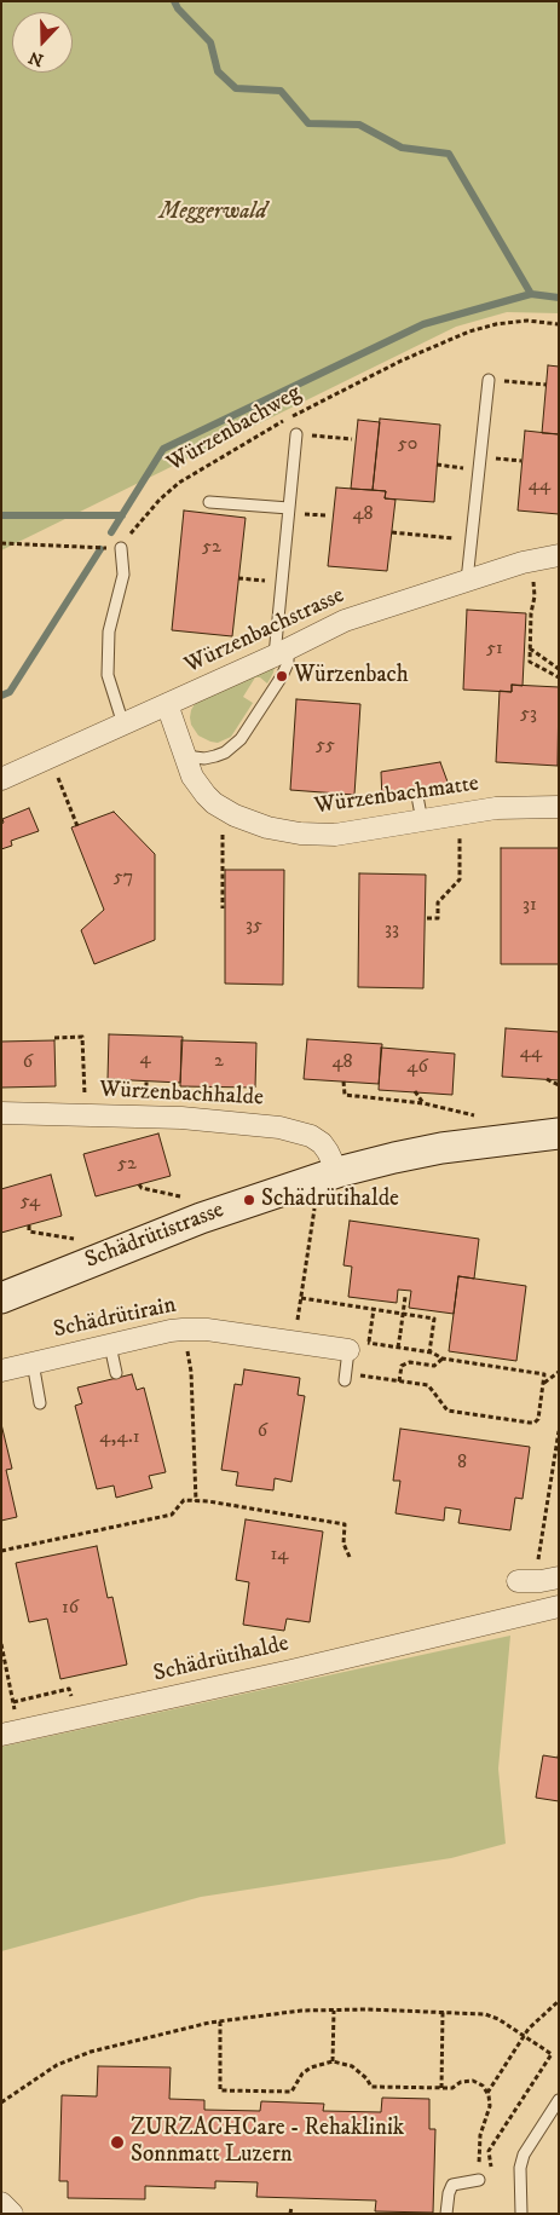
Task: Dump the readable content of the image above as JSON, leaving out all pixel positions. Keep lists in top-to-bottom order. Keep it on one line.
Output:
{"streets":{"main road":["Schädrütistrasse"],"street":["Würzenbachstrasse","Würzenbachmatte","Würzenbachhalde","Schädrütirain","Schädrütihalde"],"path":["Würzenbachweg"]},"crossings":[["Würzenbachstrasse","Würzenbachmatte"],["Würzenbachhalde","Schädrütistrasse"]],"parks":["Meggerwald"],"places":["Würzenbach","Schädrütihalde","ZURZACHCare - Rehaklinik Sonnmatt Luzern"],"house_numbers":["50","44","48","52","51","53","55","57","31","35","33","44","4","2","6","48","46","52","54","6","4,4.1","8","14","16"],"north":"bottom"}
